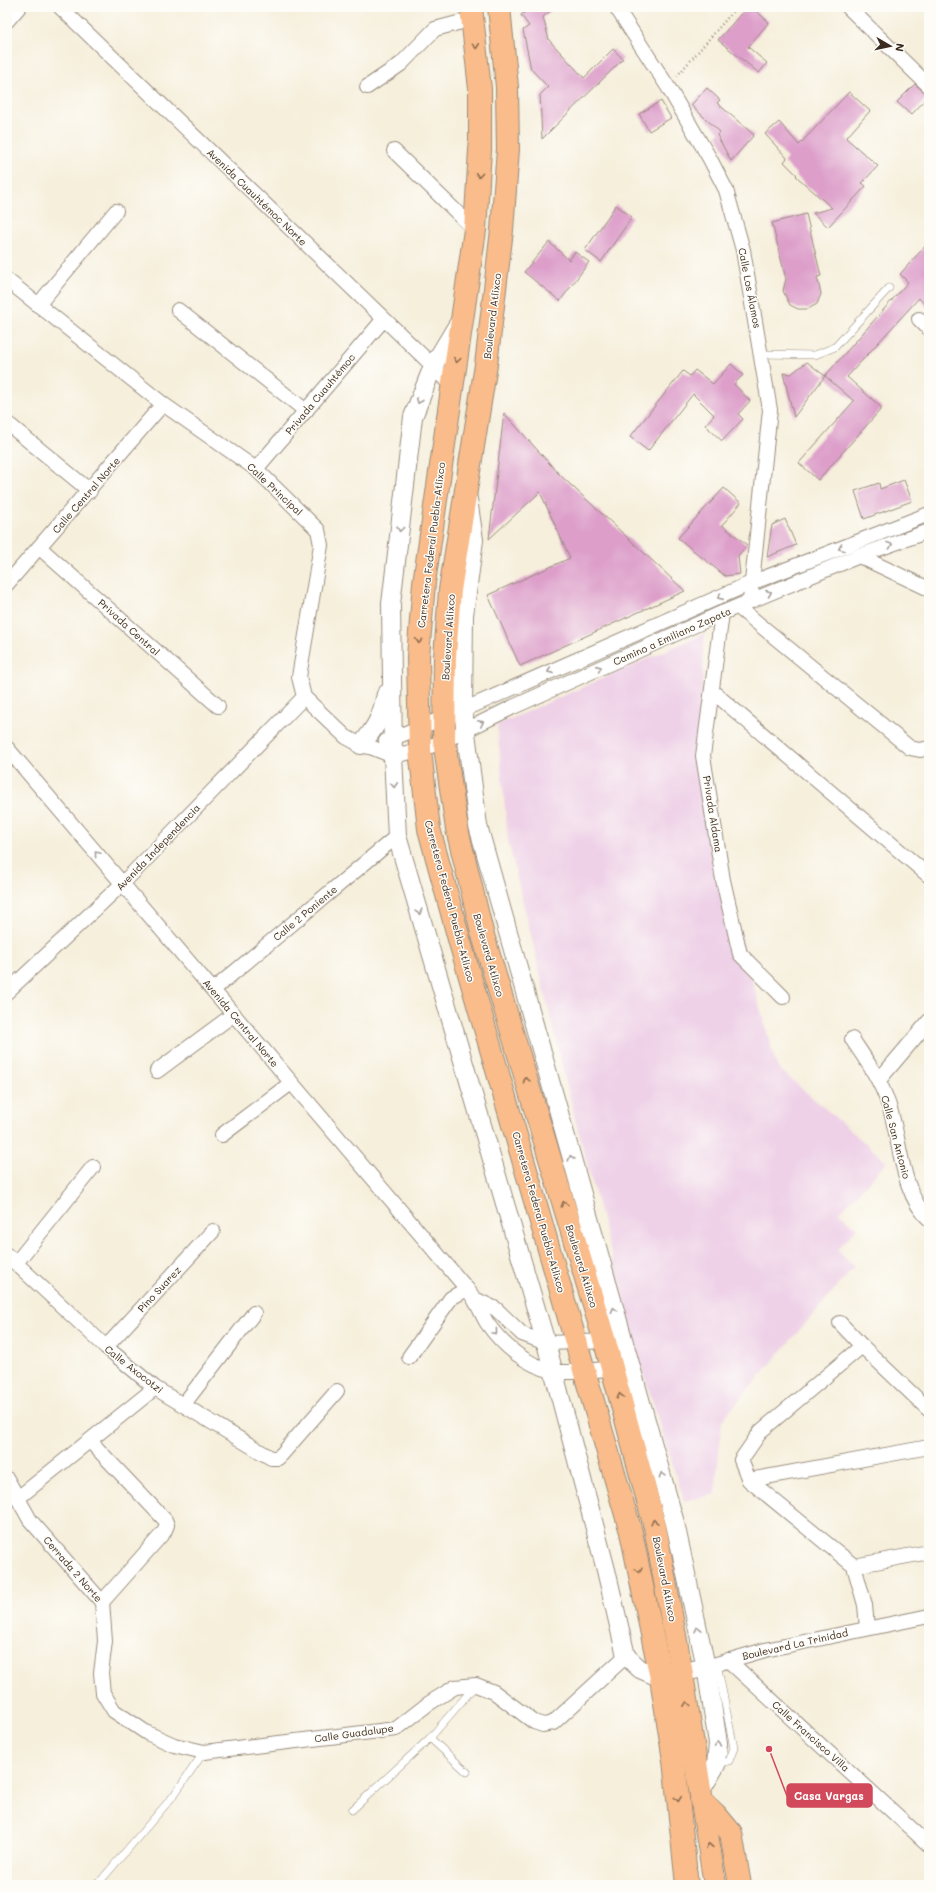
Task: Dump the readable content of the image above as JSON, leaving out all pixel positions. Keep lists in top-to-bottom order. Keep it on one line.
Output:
{"streets":{"main road":["Boulevard Atlixco","Carretera Federal Puebla-Atlixco"],"street":["Avenida Cuauhtémoc Norte","Calle Los Álamos","Privada Cuauhtémoc","Calle Principal","Calle Central Norte","Privada Central","Camino a Emiliano Zapata","Privada Aldama","Avenida Independencia","Calle 2 Poniente","Avenida Central Norte","Calle San Antonio","Pino Suarez","Calle Axocotzi","Cerrada 2 Norte","Boulevard La Trinidad","Calle Guadalupe","Calle Francisco Villa"]},"crossings":[["Avenida Cuauhtémoc Norte","Privada Cuauhtémoc"],["Avenida Cuauhtémoc Norte","Carretera Federal Puebla-Atlixco"],["Calle Los Álamos","Camino a Emiliano Zapata"],["Boulevard Atlixco","Camino a Emiliano Zapata"],["Boulevard Atlixco","Avenida Central Norte"],["Boulevard Atlixco","Boulevard La Trinidad"],["Privada Cuauhtémoc","Calle Principal"],["Calle Principal","Calle Central Norte"],["Calle Principal","Avenida Independencia"],["Calle Central Norte","Privada Central"],["Carretera Federal Puebla-Atlixco","Camino a Emiliano Zapata"],["Carretera Federal Puebla-Atlixco","Avenida Central Norte"],["Carretera Federal Puebla-Atlixco","Boulevard La Trinidad"],["Camino a Emiliano Zapata","Privada Aldama"],["Avenida Independencia","Avenida Central Norte"],["Calle 2 Poniente","Avenida Central Norte"],["Pino Suarez","Calle Axocotzi"],["Cerrada 2 Norte","Calle Guadalupe"],["Boulevard La Trinidad","Calle Francisco Villa"]],"one_way":["Boulevard Atlixco","Carretera Federal Puebla-Atlixco"],"places":["Casa Vargas"],"north":"right"}
